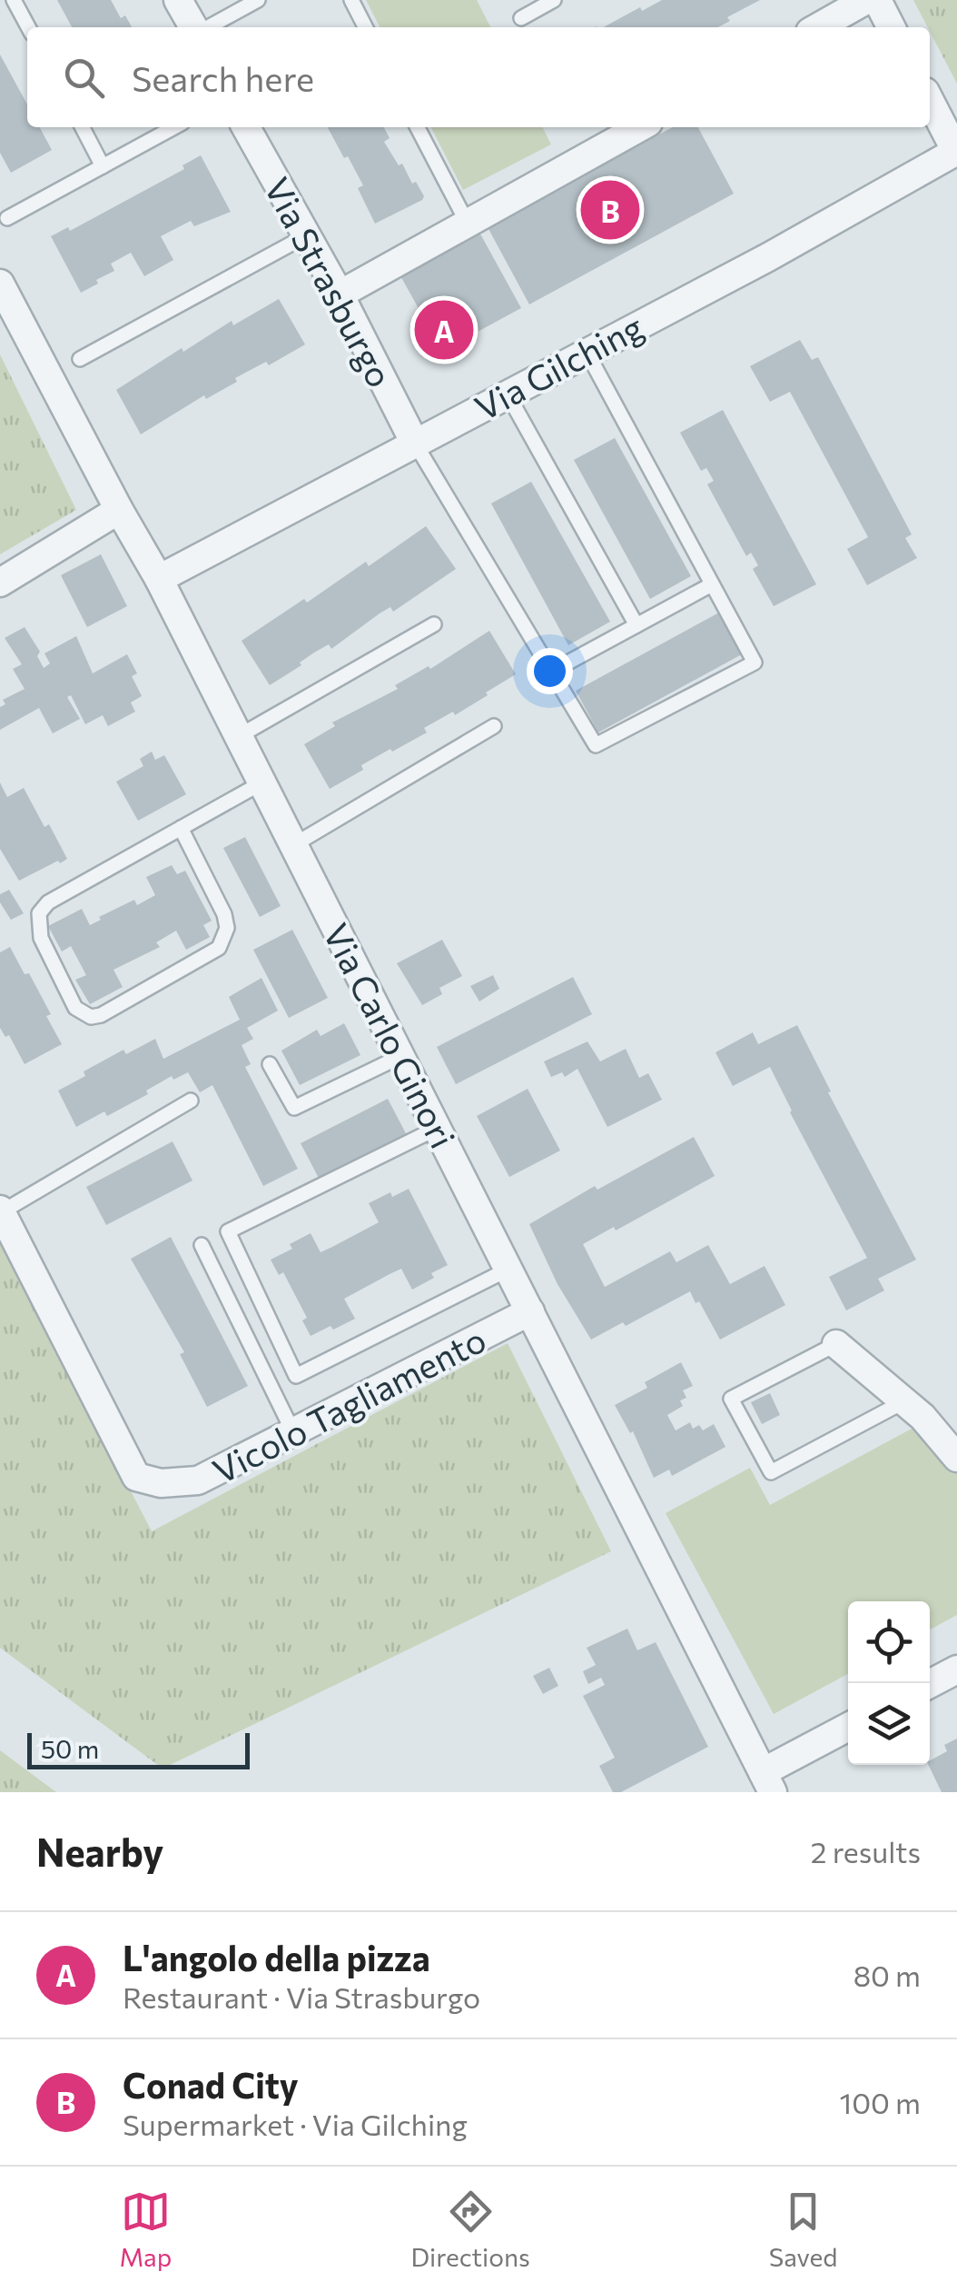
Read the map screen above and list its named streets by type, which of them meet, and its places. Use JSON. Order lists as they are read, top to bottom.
{
  "streets": {
    "street": [
      "Via Strasburgo",
      "Via Gilching",
      "Via Carlo Ginori",
      "Vicolo Tagliamento"
    ]
  },
  "crossings": [
    ["Via Strasburgo", "Via Gilching"],
    ["Via Gilching", "Via Carlo Ginori"],
    ["Via Carlo Ginori", "Vicolo Tagliamento"]
  ],
  "scale_bar": "50 m",
  "page": {
    "search": "Search here",
    "pins": ["B", "A"],
    "scale": "50 m",
    "heading": ["Nearby", "2 results"],
    "list": [
      {
        "mark": "A",
        "name": "L'angolo della pizza",
        "note": "Restaurant · Via Strasburgo",
        "value": "80 m"
      },
      {
        "mark": "B",
        "name": "Conad City",
        "note": "Supermarket · Via Gilching",
        "value": "100 m"
      }
    ],
    "nav": ["Map", "Directions", "Saved"]
  }
}
